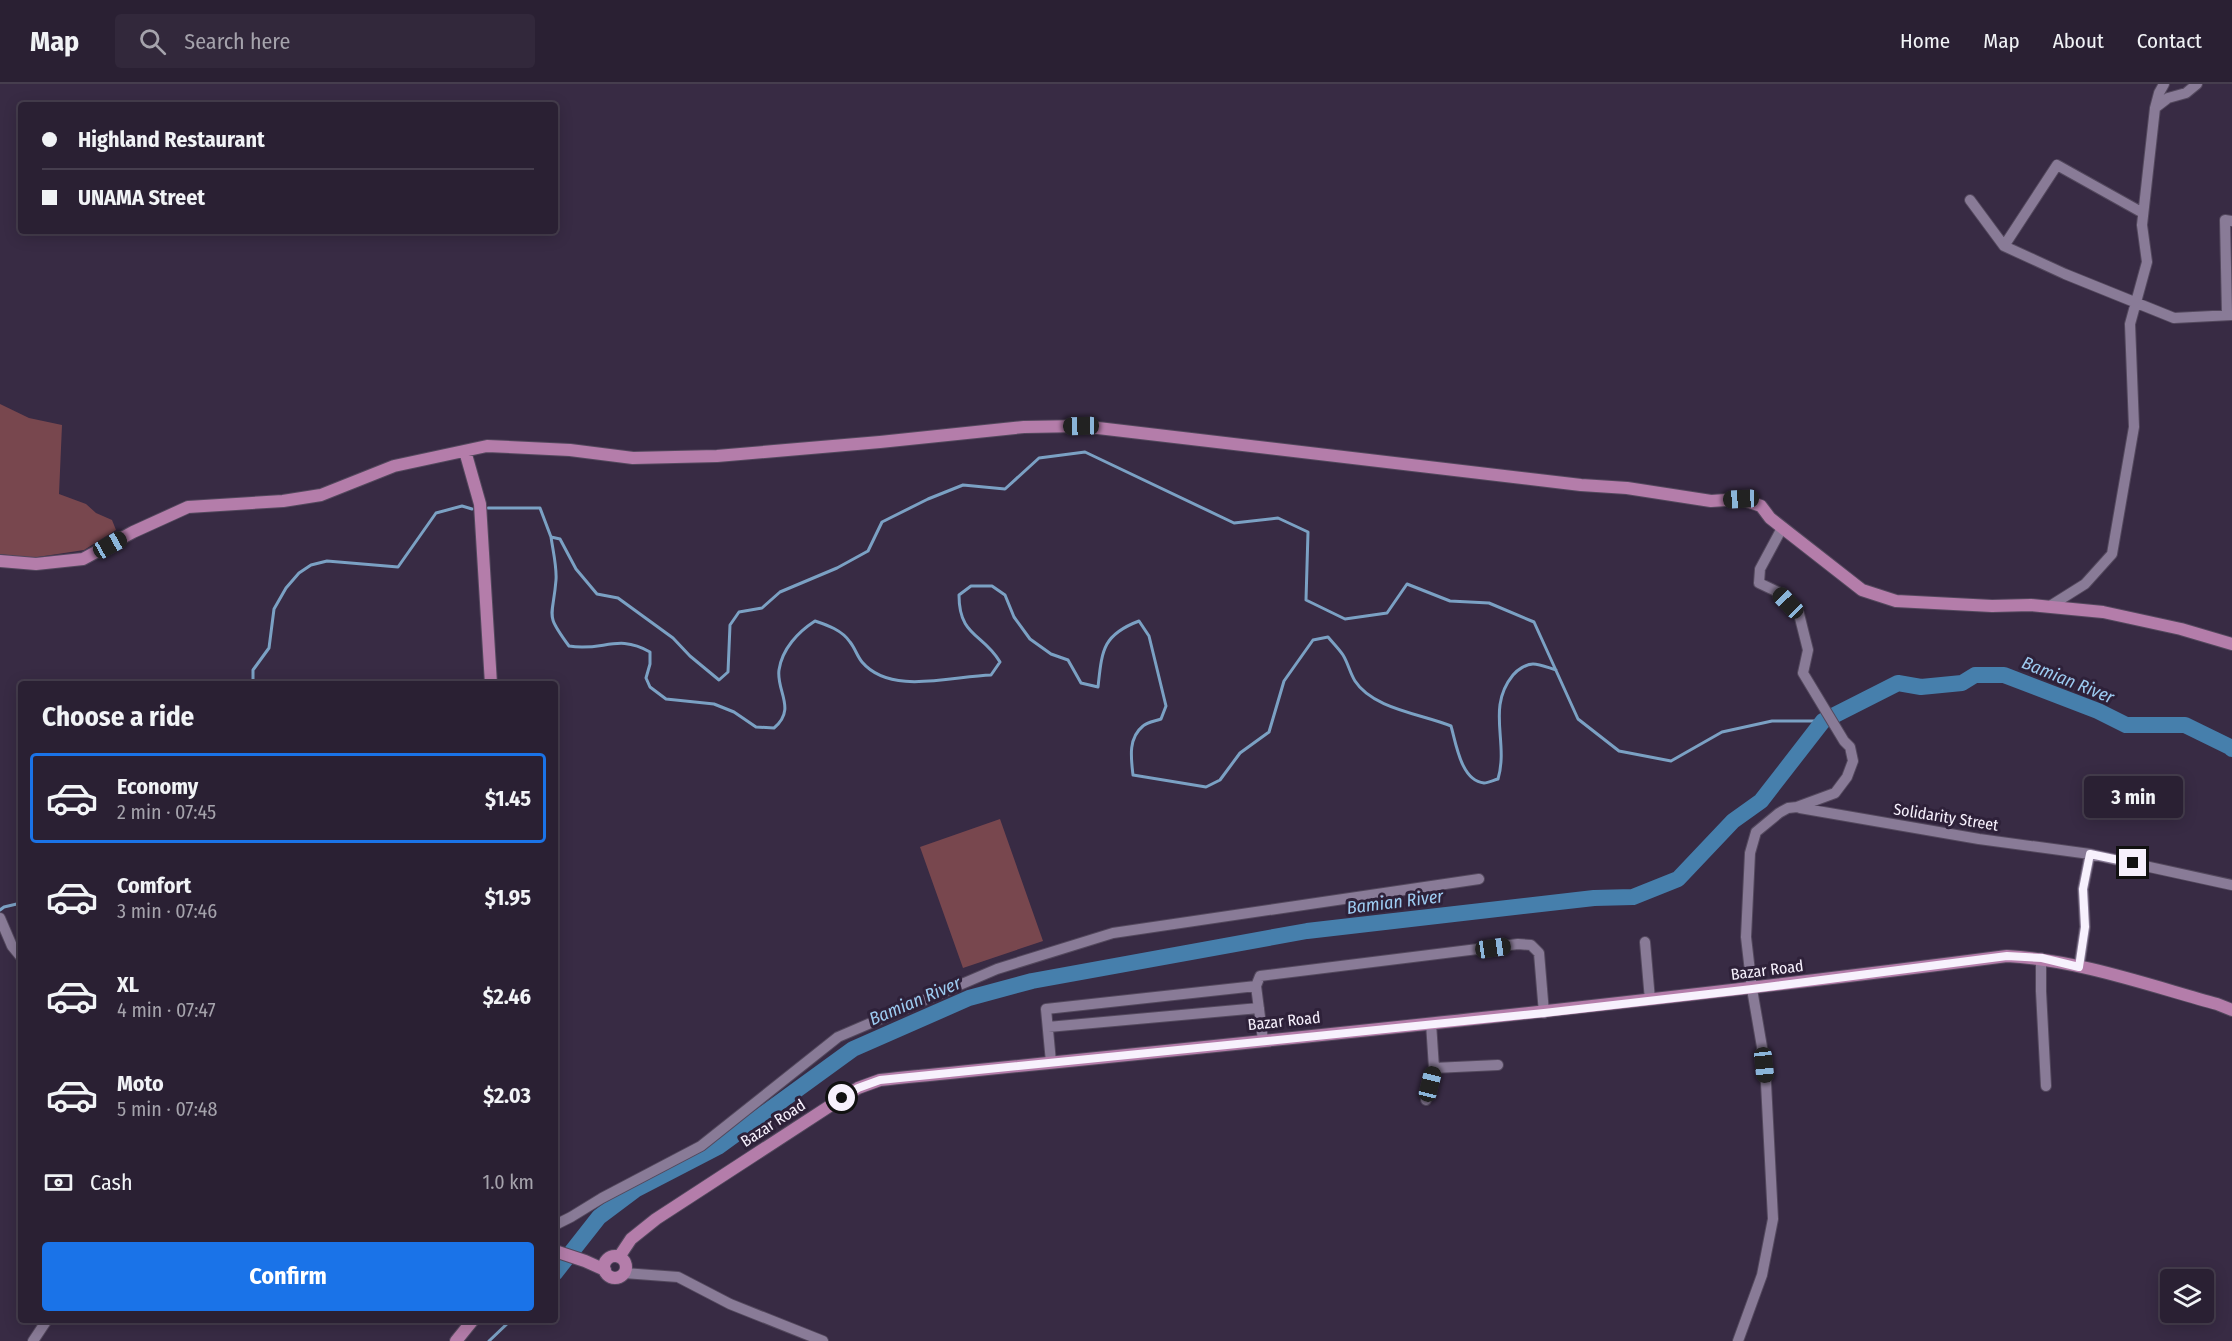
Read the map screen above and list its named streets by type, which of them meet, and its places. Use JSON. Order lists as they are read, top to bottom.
{
  "streets": {
    "main road": ["Bazar Road"],
    "street": ["Solidarity Street"]
  },
  "water": ["Bamian River"],
  "page": {
    "header": "Map",
    "search": "Search here",
    "nav": [
      "Home",
      "Map",
      "About",
      "Contact"
    ],
    "banner": ["Highland Restaurant", "UNAMA Street"],
    "heading": "Choose a ride",
    "list": [
      {
        "name": "Economy",
        "note": "2 min · 07:45",
        "value": "$1.45"
      },
      {
        "name": "Comfort",
        "note": "3 min · 07:46",
        "value": "$1.95"
      },
      {
        "name": "XL",
        "note": "4 min · 07:47",
        "value": "$2.46"
      },
      {
        "name": "Moto",
        "note": "5 min · 07:48",
        "value": "$2.03"
      }
    ],
    "bubble": "3 min",
    "pay": ["Cash", "1.0 km"],
    "buttons": "Confirm"
  }
}
